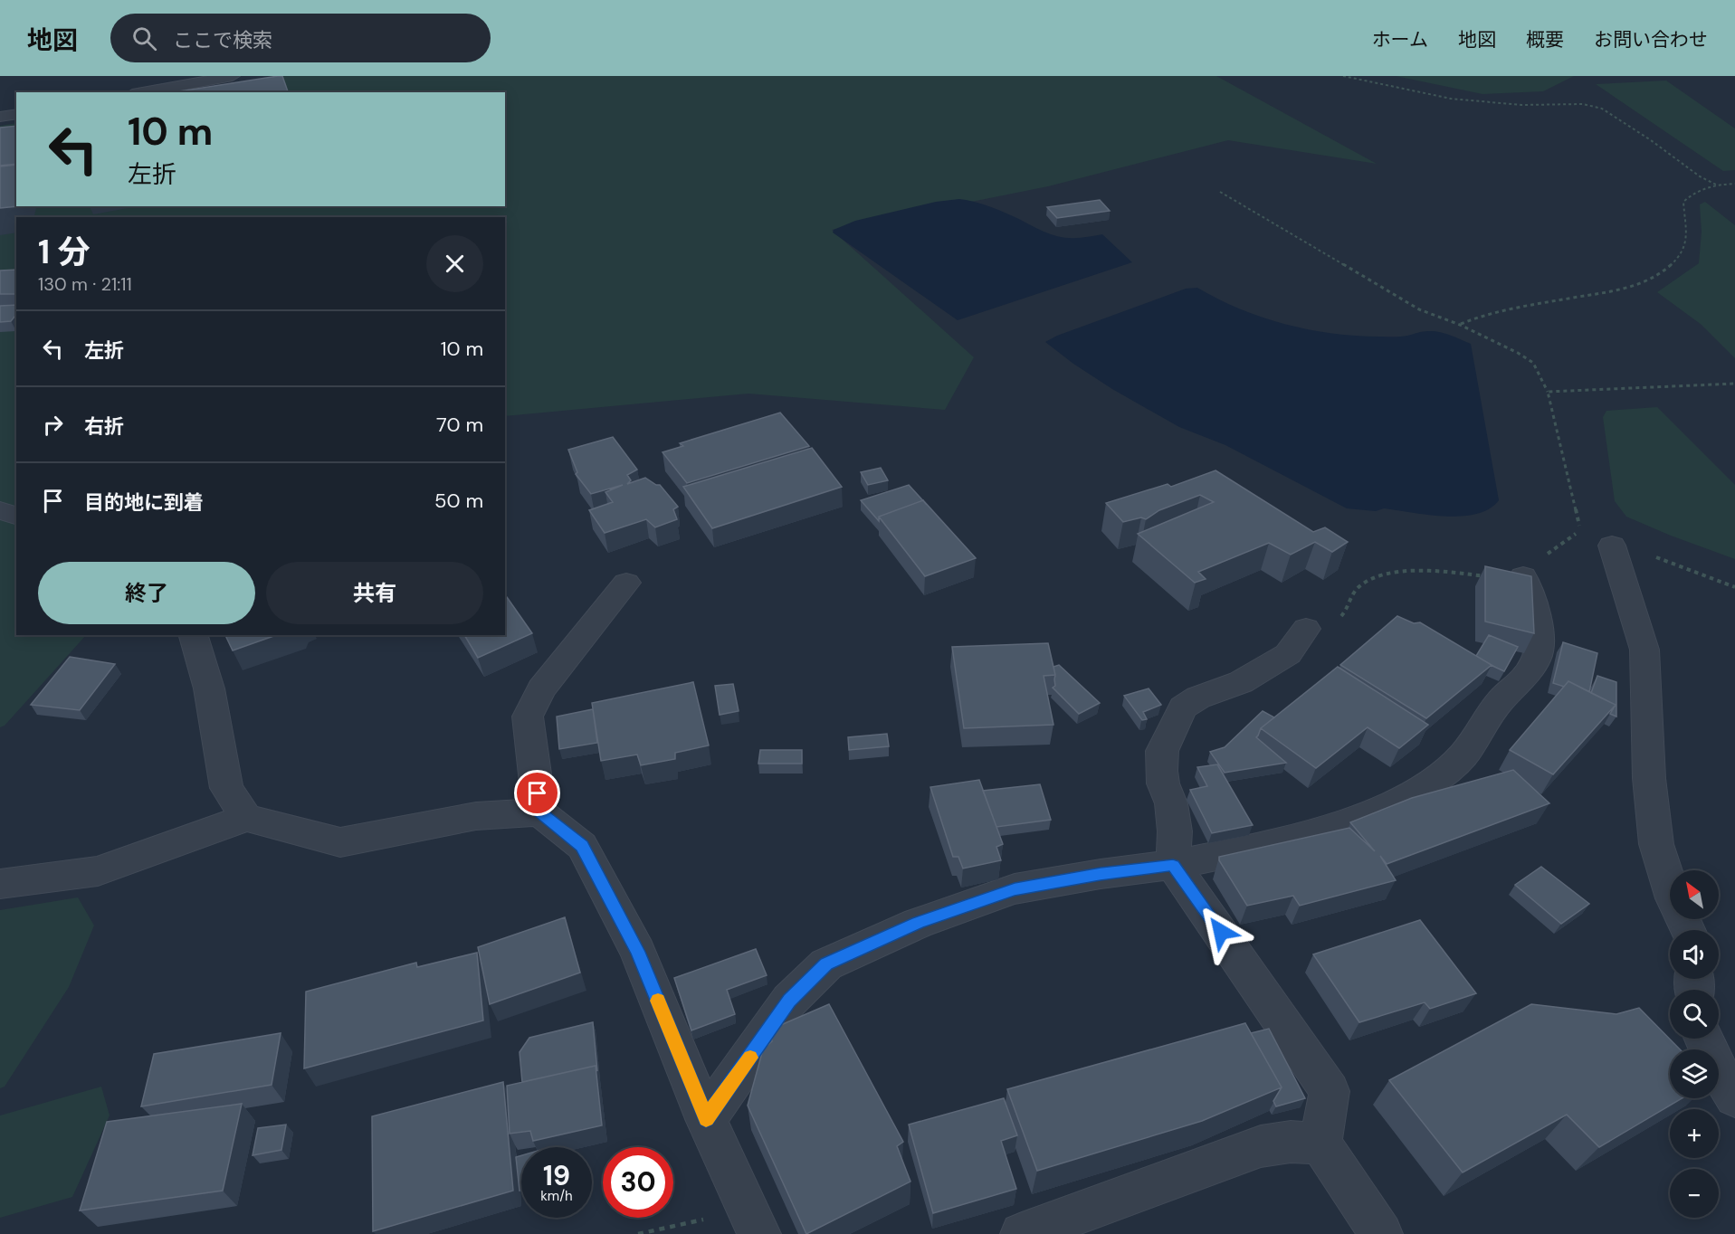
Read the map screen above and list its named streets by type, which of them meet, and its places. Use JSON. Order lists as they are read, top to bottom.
{
  "north": "top left",
  "page": {
    "header": "地図",
    "search": "ここで検索",
    "nav": [
      "ホーム",
      "地図",
      "概要",
      "お問い合わせ"
    ],
    "turn": ["10 m", "左折"],
    "heading": ["1 分", "130 m · 21:11"],
    "list": [
      {
        "name": "左折",
        "value": "10 m"
      },
      {
        "name": "右折",
        "value": "70 m"
      },
      {
        "name": "目的地に到着",
        "value": "50 m"
      }
    ],
    "buttons": ["終了", "共有"],
    "map_buttons": ["+", "−"],
    "speed": "19 km/h",
    "limit": "30"
  }
}
